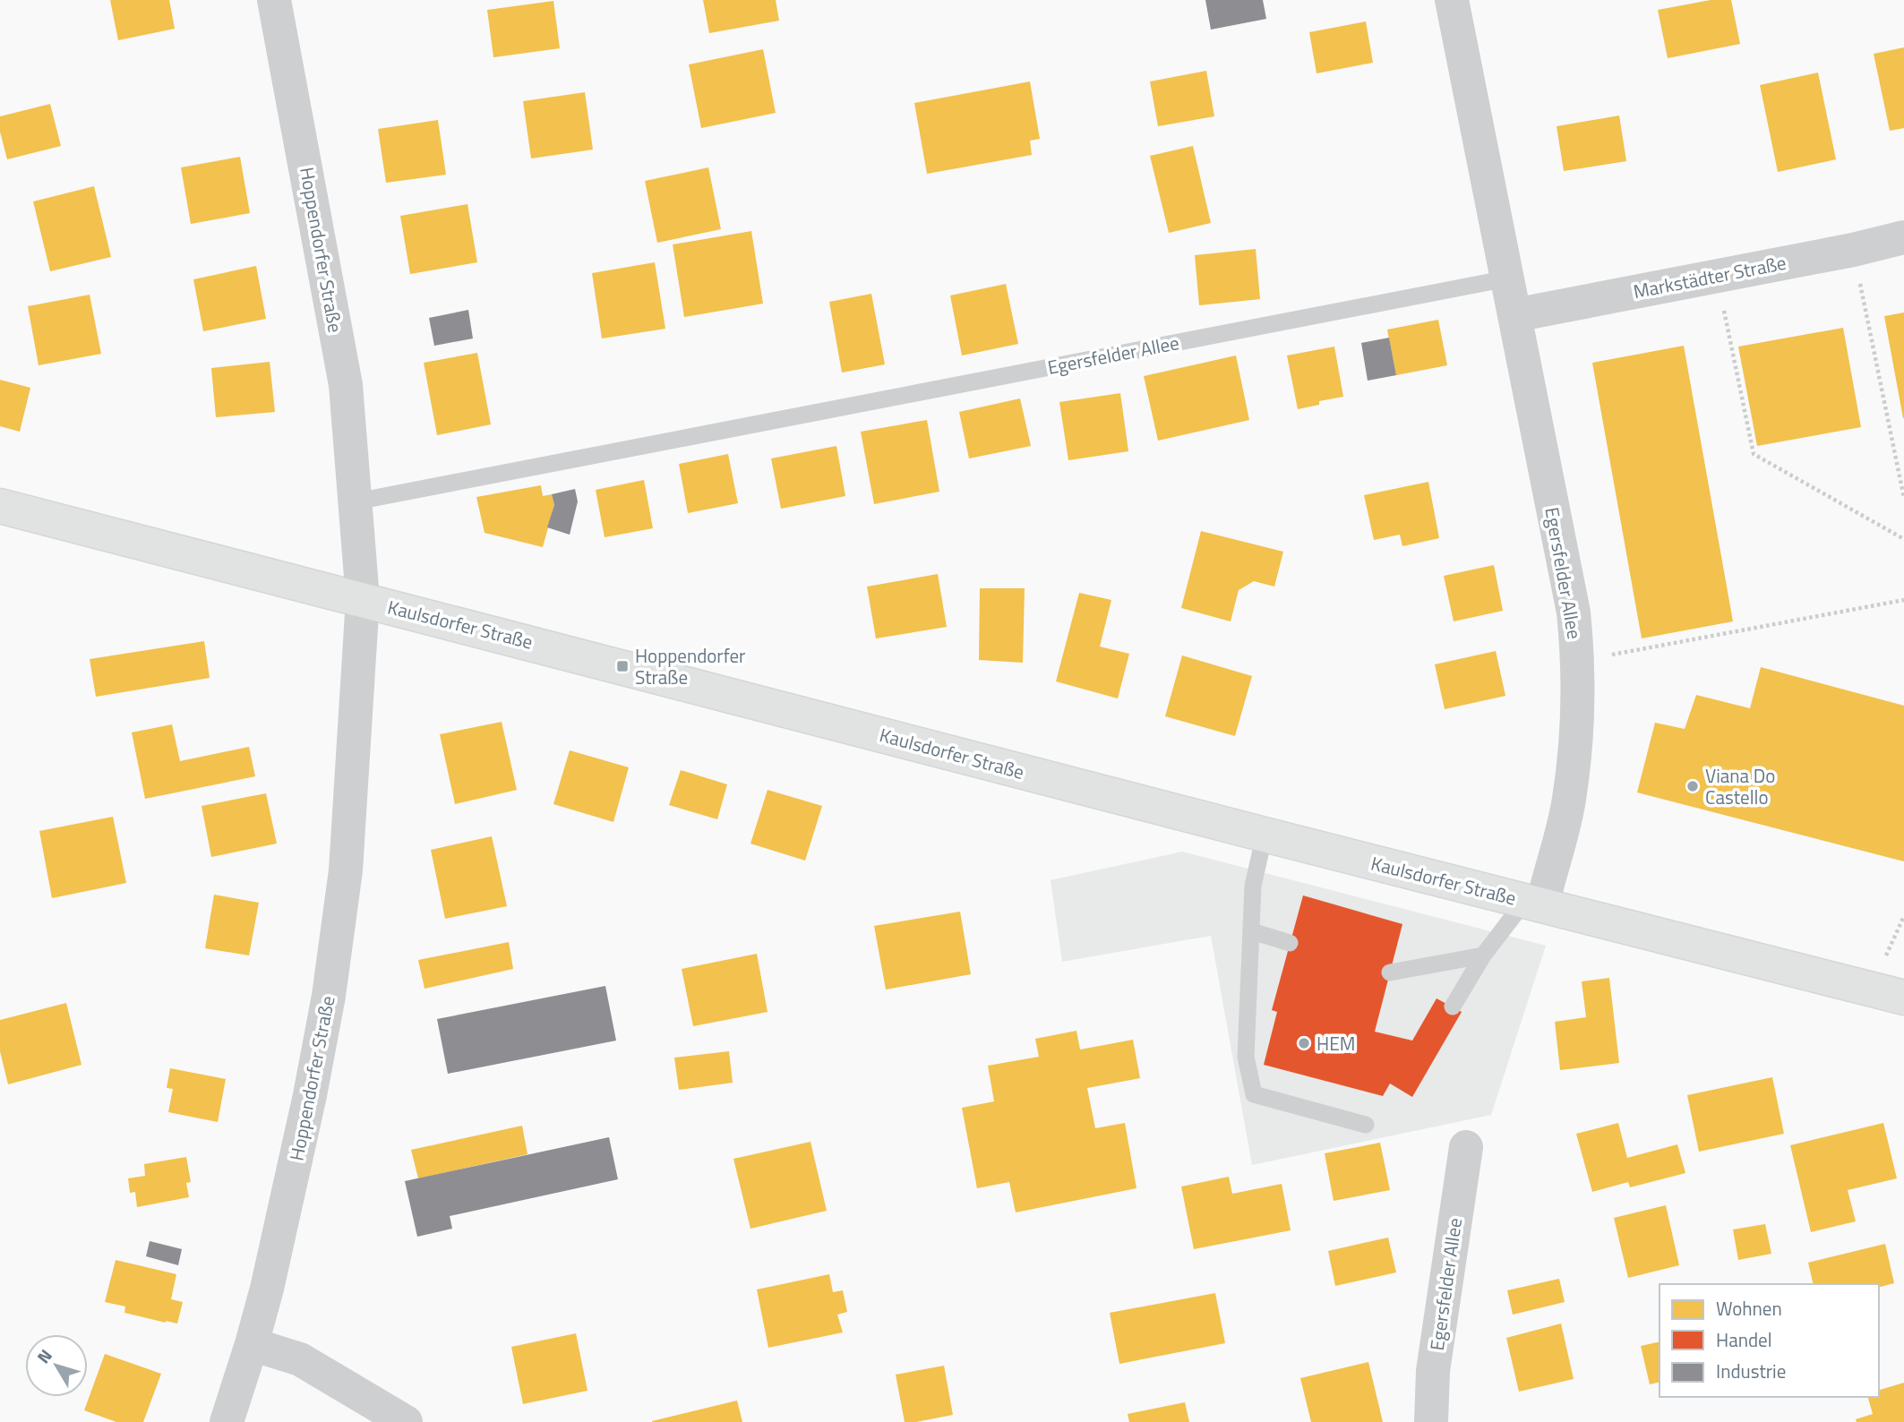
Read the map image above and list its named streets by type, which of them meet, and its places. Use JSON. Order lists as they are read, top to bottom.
{
  "streets": {
    "main road": ["Kaulsdorfer Straße"],
    "street": ["Hoppendorfer Straße", "Markstädter Straße", "Egersfelder Allee"]
  },
  "crossings": [
    ["Hoppendorfer Straße", "Egersfelder Allee"],
    ["Hoppendorfer Straße", "Kaulsdorfer Straße"],
    ["Markstädter Straße", "Egersfelder Allee"],
    ["Egersfelder Allee", "Kaulsdorfer Straße"]
  ],
  "places": {
    "transit": ["Hoppendorfer Straße"],
    "other": ["Viana Do Castello", "HEM"]
  },
  "legend": ["Wohnen", "Handel", "Industrie"],
  "north": "top left"
}
